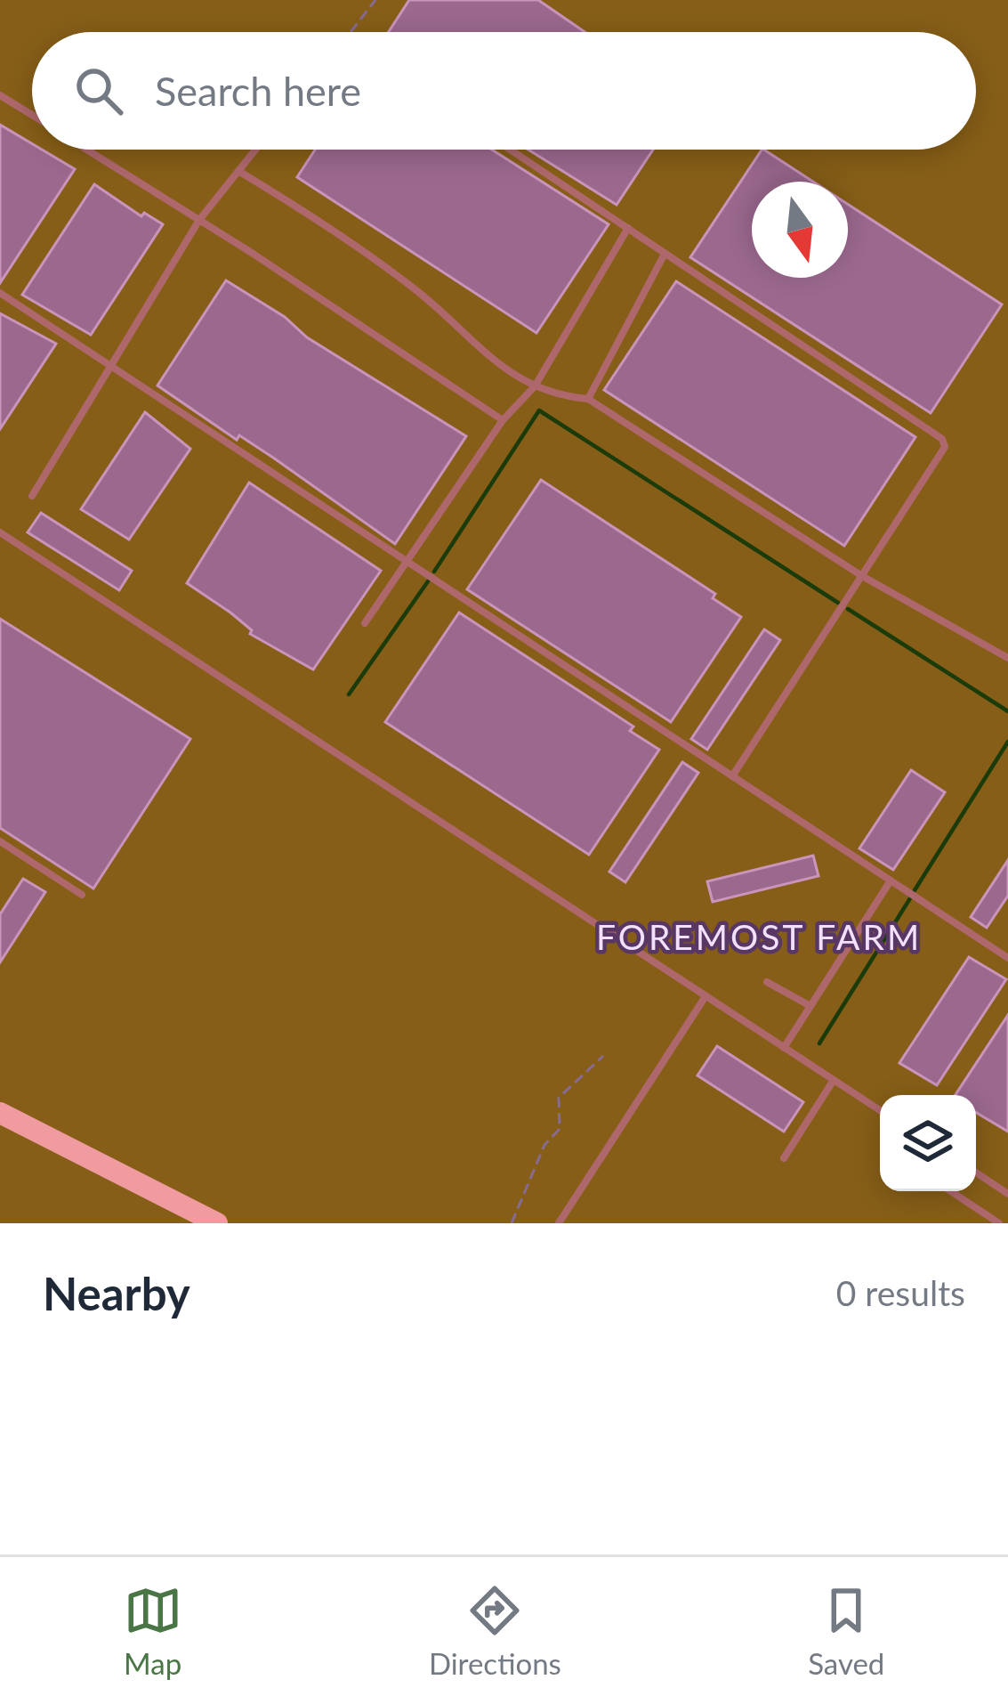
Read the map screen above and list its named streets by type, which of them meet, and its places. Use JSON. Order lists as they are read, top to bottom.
{
  "districts": ["FOREMOST FARM"],
  "north": "bottom",
  "page": {
    "search": "Search here",
    "heading": ["Nearby", "0 results"],
    "nav": ["Map", "Directions", "Saved"]
  }
}
